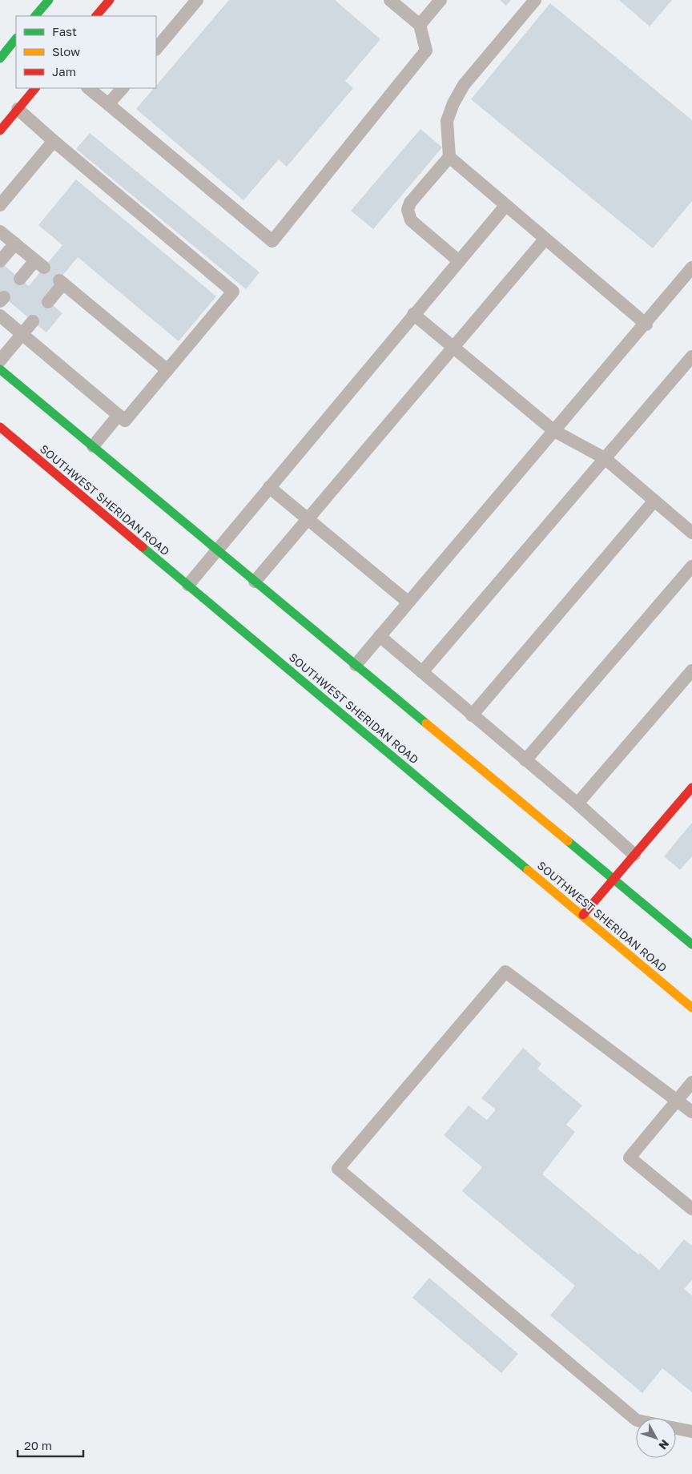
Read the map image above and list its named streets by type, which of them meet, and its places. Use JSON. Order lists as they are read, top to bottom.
{
  "streets": {
    "main road": ["SOUTHWEST SHERIDAN ROAD"]
  },
  "legend": ["Fast", "Slow", "Jam"],
  "scale_bar": "20 m",
  "north": "bottom right"
}
